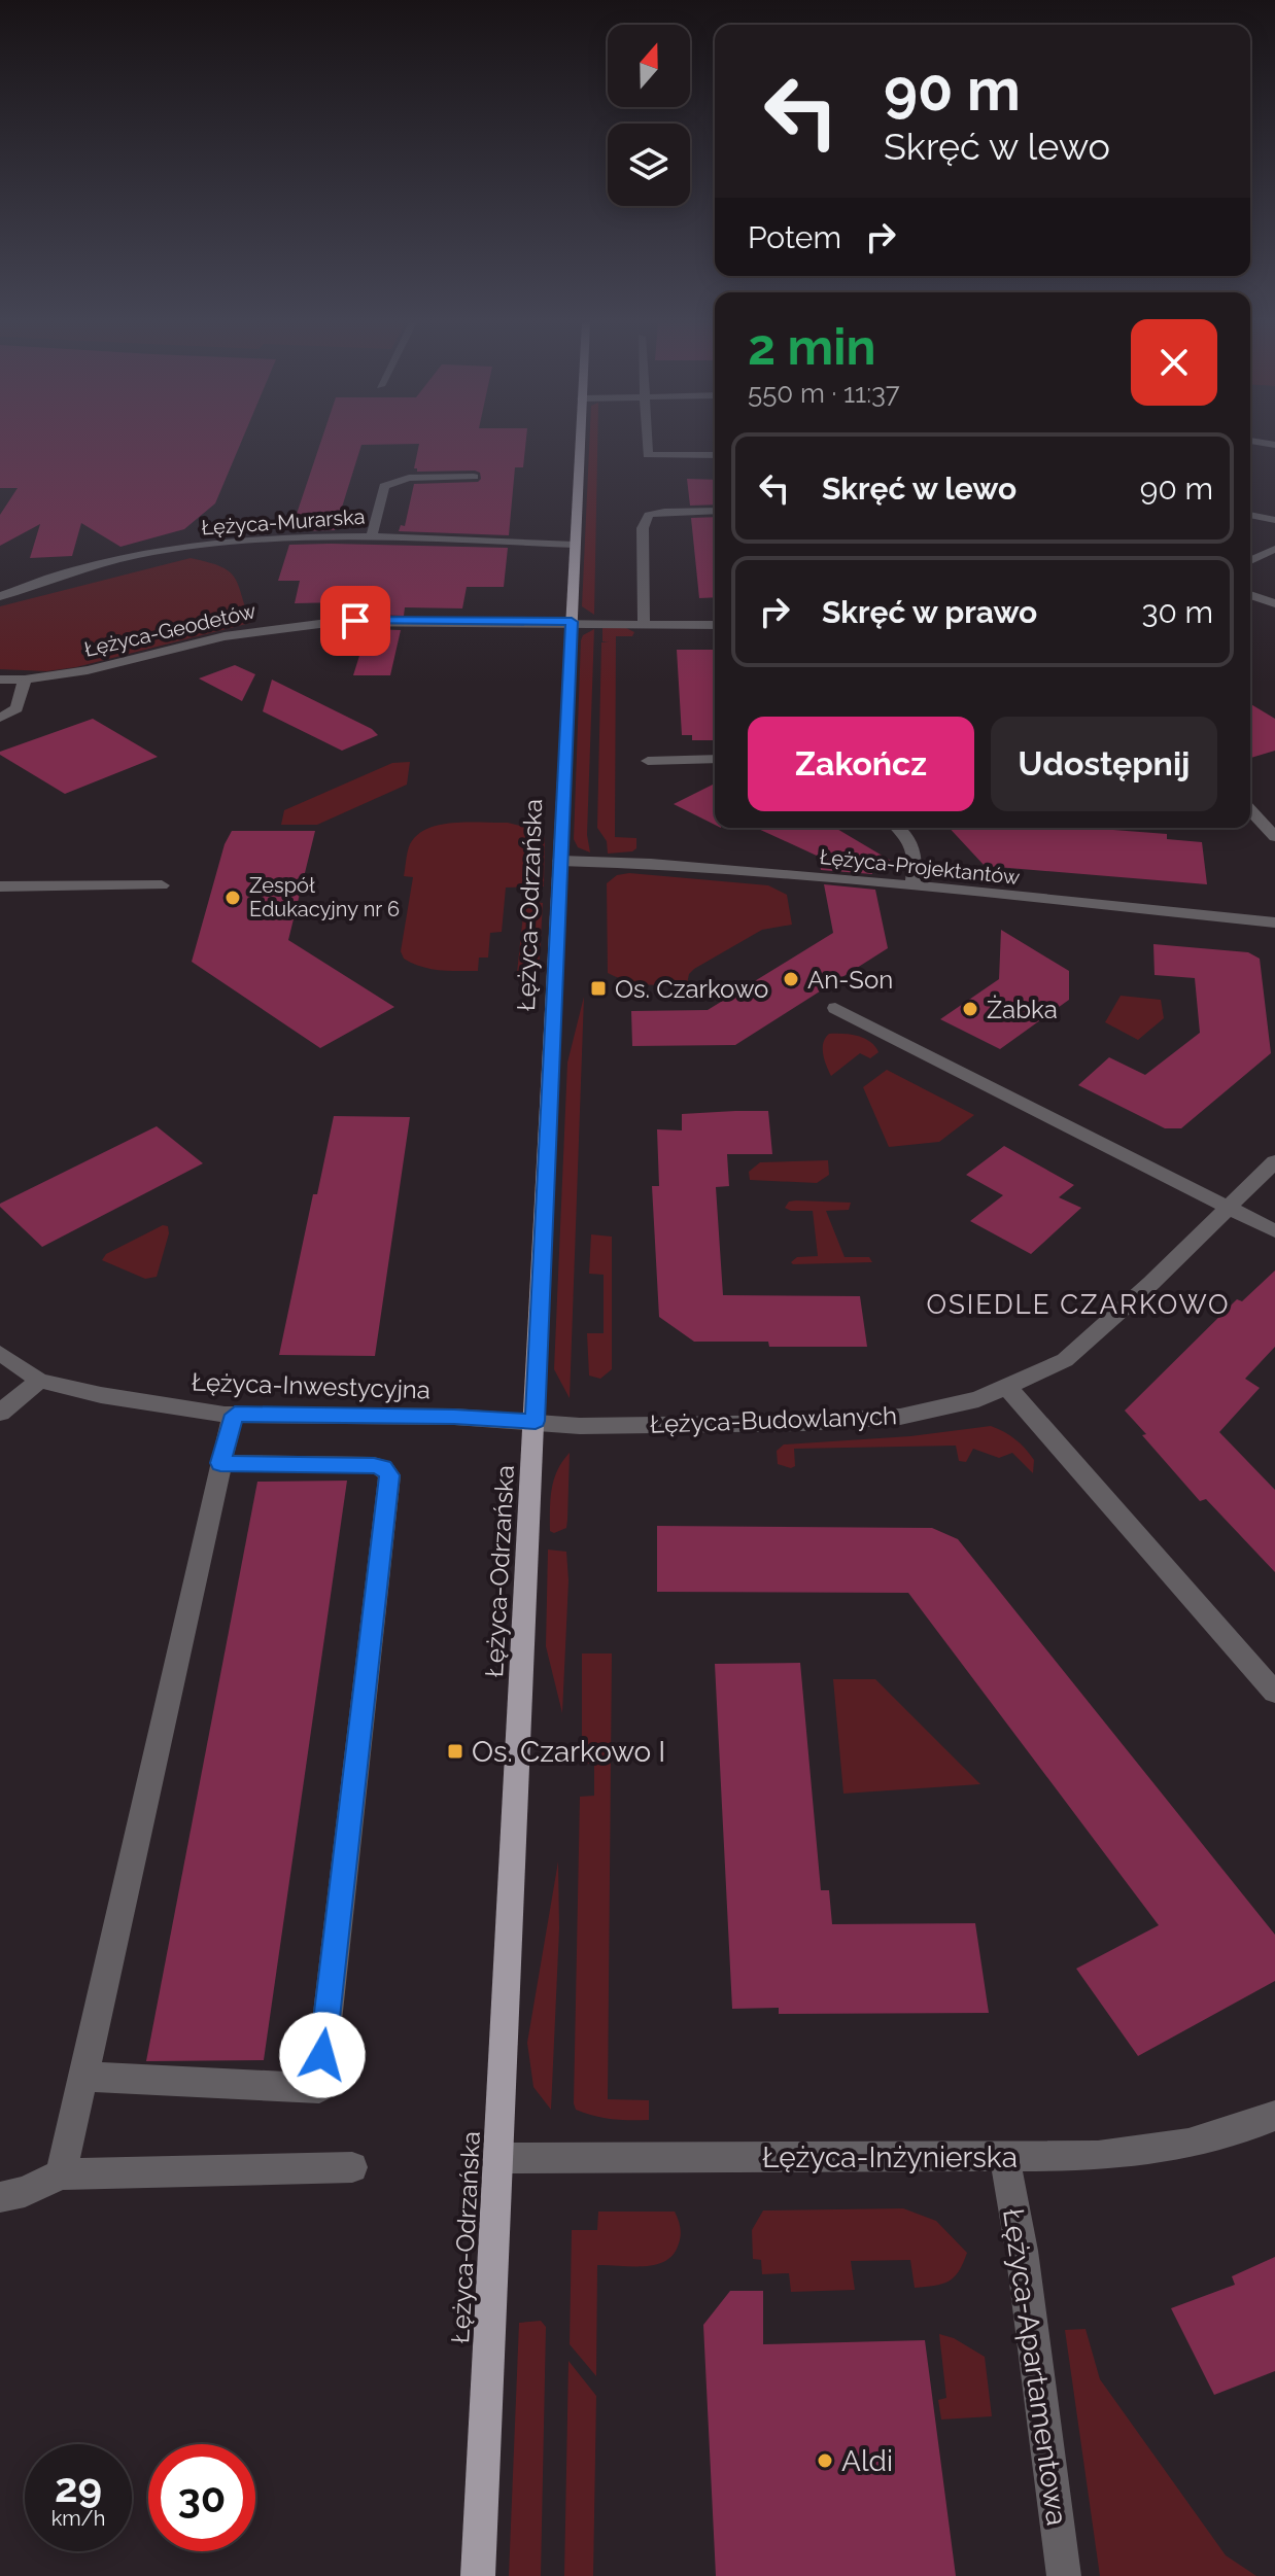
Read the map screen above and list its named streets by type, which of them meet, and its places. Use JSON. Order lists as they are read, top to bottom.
{
  "streets": {
    "main road": ["Łężyca-Odrzańska"],
    "street": [
      "Łężyca-Murarska",
      "Łężyca-Geodetów",
      "Łężyca-Projektantów",
      "Łężyca-Inwestycyjna",
      "Łężyca-Budowlanych",
      "Łężyca-Inżynierska",
      "Łężyca-Apartamentowa"
    ]
  },
  "crossings": [
    ["Łężyca-Murarska", "Łężyca-Odrzańska"],
    ["Łężyca-Geodetów", "Łężyca-Odrzańska"],
    ["Łężyca-Projektantów", "Łężyca-Odrzańska"],
    ["Łężyca-Odrzańska", "Łężyca-Inwestycyjna"],
    ["Łężyca-Odrzańska", "Łężyca-Budowlanych"],
    ["Łężyca-Odrzańska", "Łężyca-Inżynierska"],
    ["Łężyca-Inwestycyjna", "Łężyca-Budowlanych"],
    ["Łężyca-Inżynierska", "Łężyca-Apartamentowa"]
  ],
  "districts": ["OSIEDLE CZARKOWO"],
  "places": {
    "other": [
      "Zespół Edukacyjny nr 6",
      "An-Son",
      "Żabka",
      "Aldi"
    ],
    "transit": ["Os. Czarkowo", "Os. Czarkowo I"]
  },
  "north": "top",
  "page": {
    "turn": ["90 m", "Skręć w lewo"],
    "then": "Potem",
    "heading": ["2 min", "550 m · 11:37"],
    "list": [
      {
        "name": "Skręć w lewo",
        "value": "90 m"
      },
      {
        "name": "Skręć w prawo",
        "value": "30 m"
      }
    ],
    "buttons": ["Zakończ", "Udostępnij"],
    "speed": "29 km/h",
    "limit": "30"
  }
}
